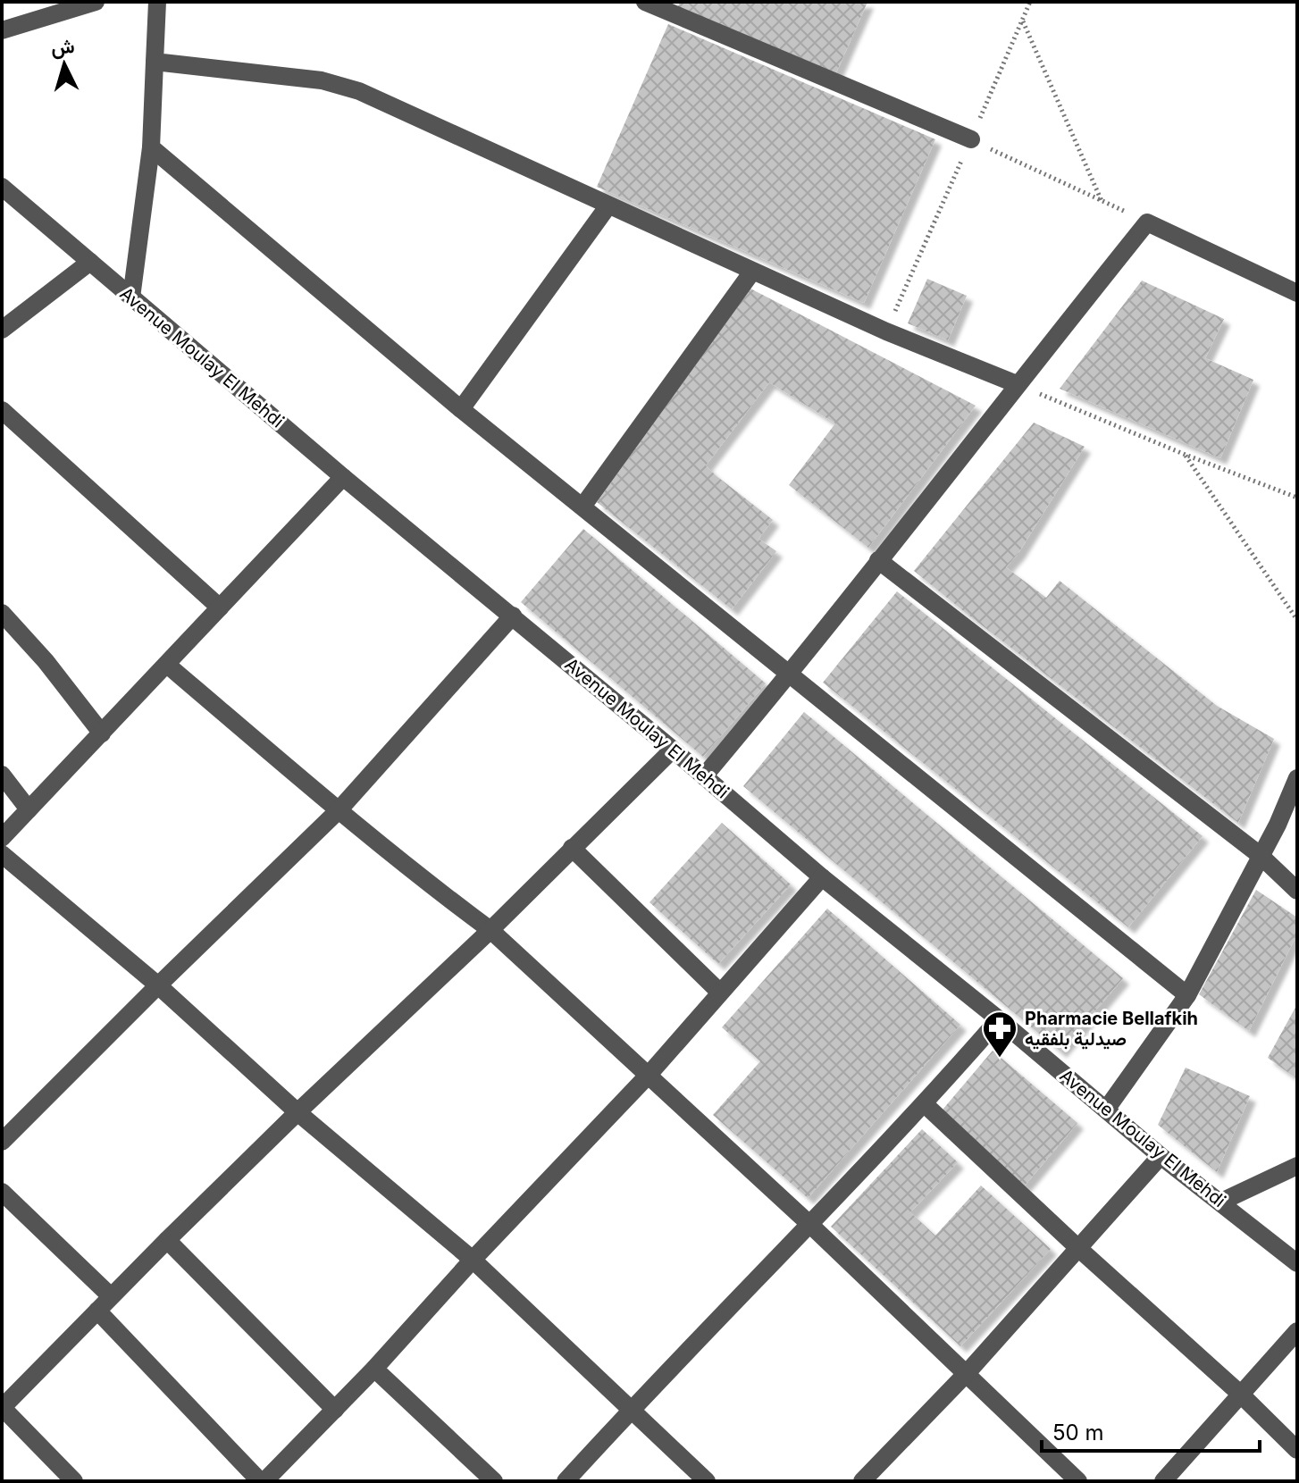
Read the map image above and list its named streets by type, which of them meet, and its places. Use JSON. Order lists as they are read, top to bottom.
{
  "streets": {
    "street": ["Avenue Moulay El Mehdi"]
  },
  "places": {
    "pharmacy": ["Pharmacie Bellafkih صيدلية بلفقيه"]
  },
  "scale_bar": "50 m",
  "north": "top"
}
